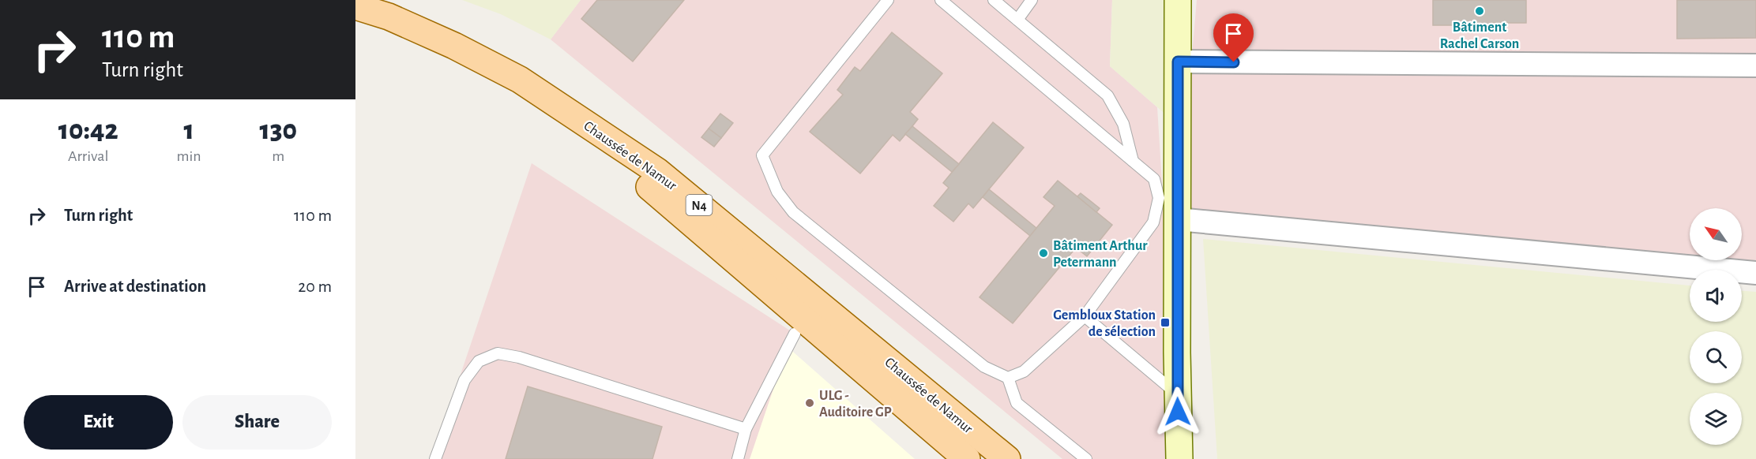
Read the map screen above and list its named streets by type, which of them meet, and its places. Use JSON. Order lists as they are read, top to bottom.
{
  "streets": {
    "main road": ["Chaussée de Namur", "N4"]
  },
  "places": {
    "other": ["Bâtiment Rachel Carson", "Bâtiment Arthur Petermann", "ULG - Auditoire GP"],
    "transit": ["Gembloux Station de sélection"]
  },
  "north": "top left",
  "page": {
    "turn": ["110 m", "Turn right"],
    "eta": [
      "10:42",
      "Arrival",
      "1",
      "min",
      "130",
      "m"
    ],
    "list": [
      {
        "name": "Turn right",
        "value": "110 m"
      },
      {
        "name": "Arrive at destination",
        "value": "20 m"
      }
    ],
    "buttons": ["Exit", "Share"]
  }
}
